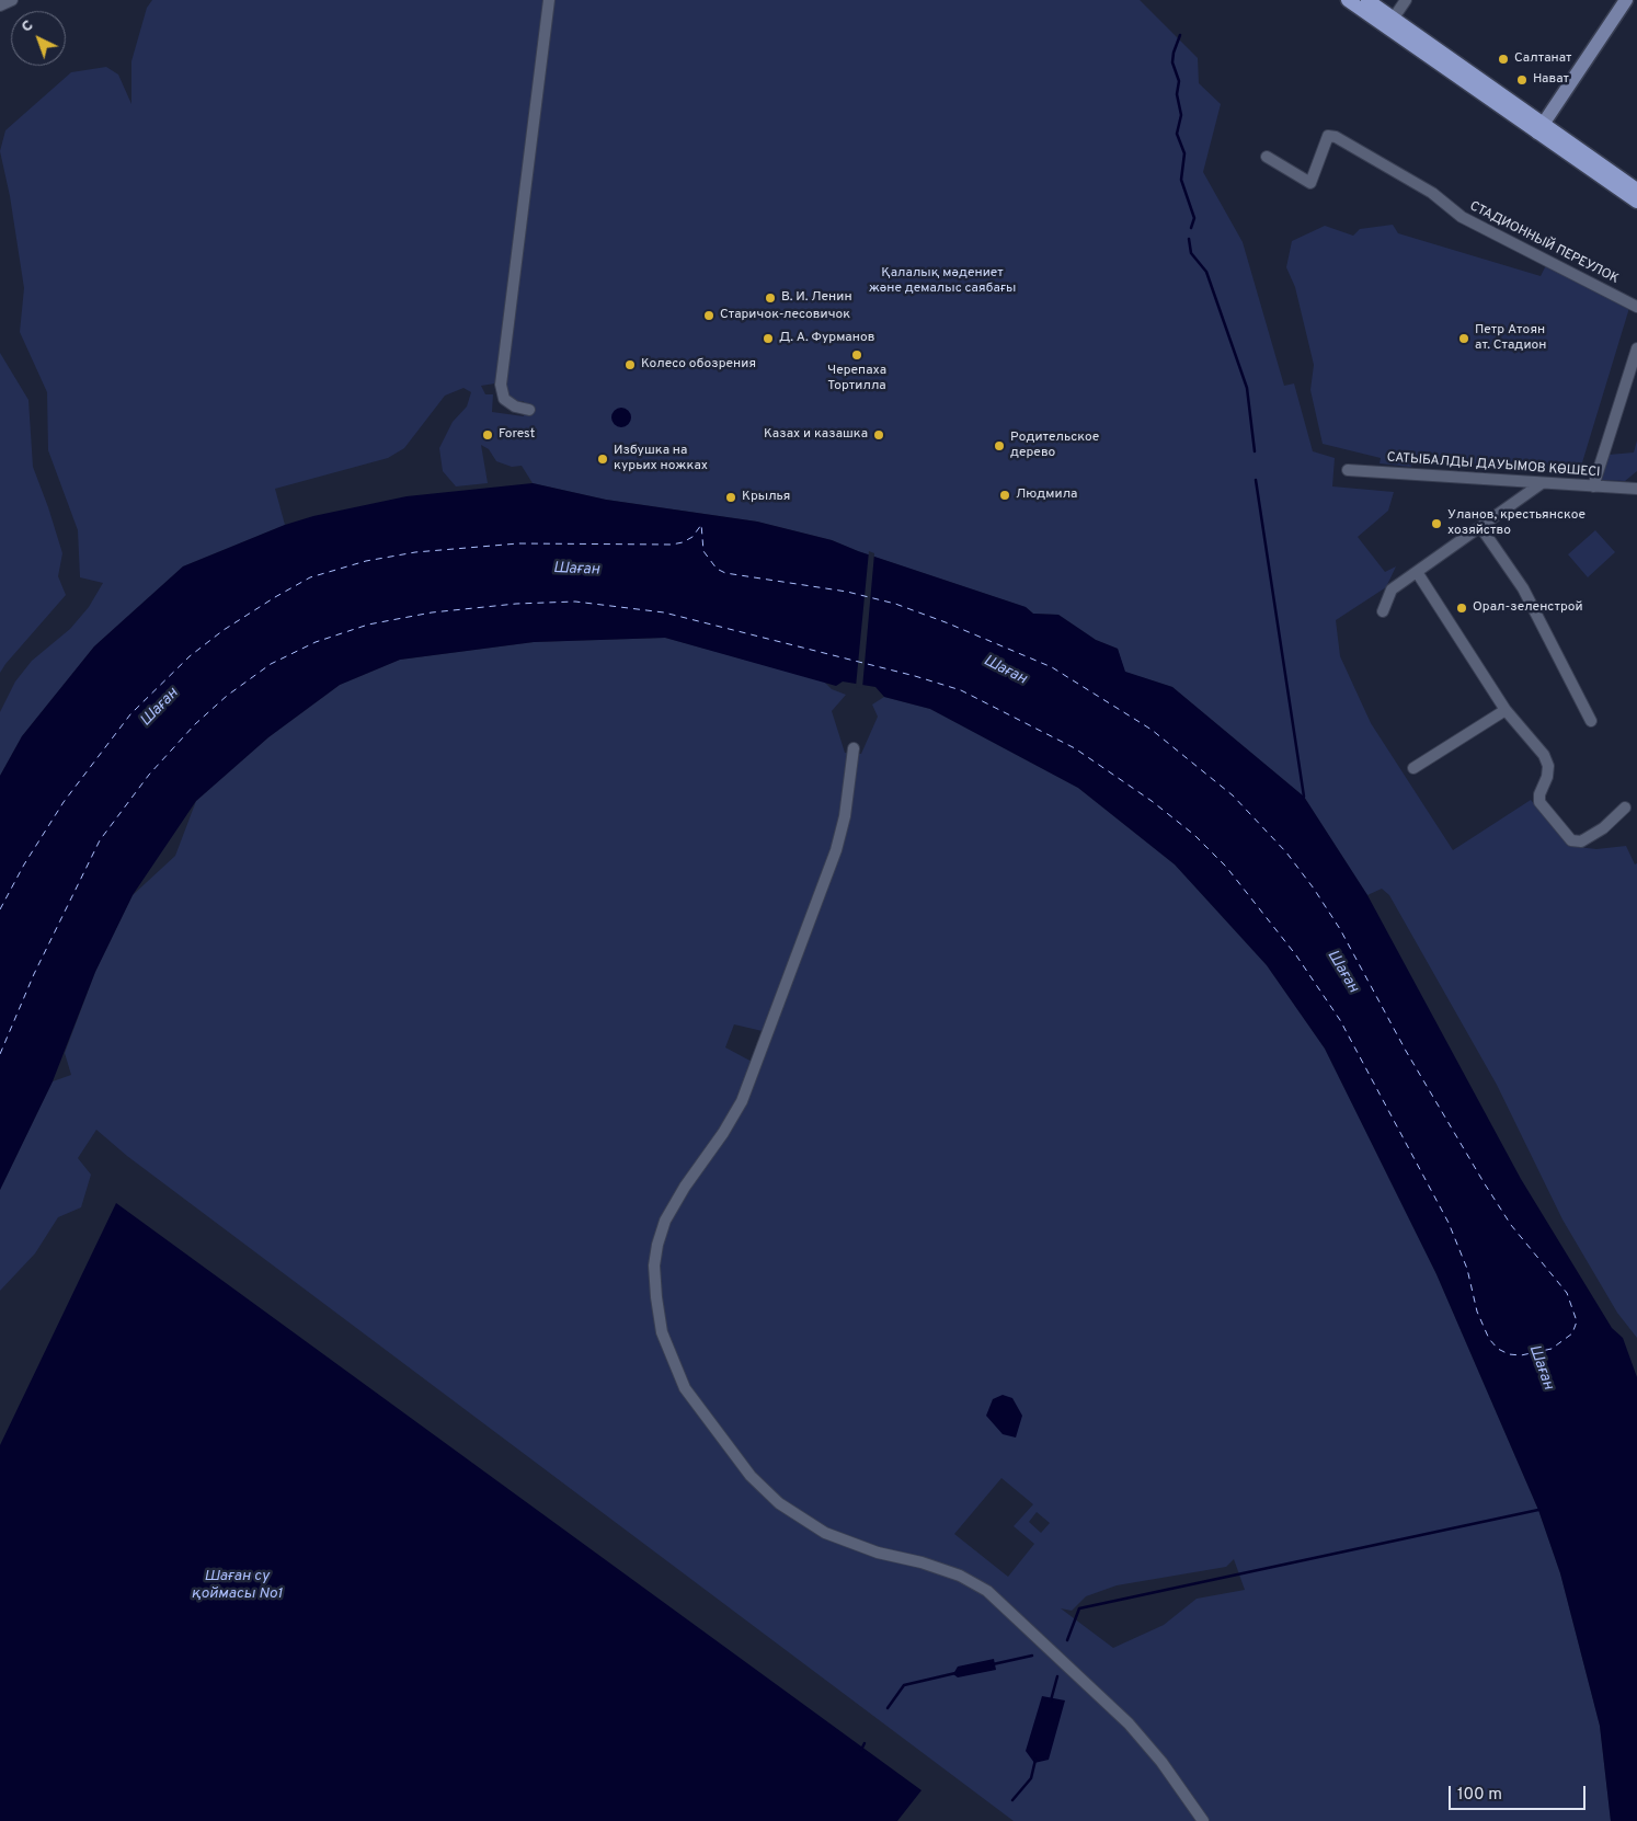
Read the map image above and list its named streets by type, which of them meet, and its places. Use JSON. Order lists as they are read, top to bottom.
{
  "streets": {
    "street": ["СТАДИОННЫЙ ПЕРЕУЛОК", "САТЫБАЛДЫ ДАУЫМОВ КӨШЕСІ"]
  },
  "water": ["Шаған", "Шаған су қоймасы No1"],
  "parks": ["Қалалық мәдениет және демалыс саябағы"],
  "places": [
    "Салтанат",
    "Нават",
    "В. И. Ленин",
    "Старичок-лесовичок",
    "Д. А. Фурманов",
    "Петр Атоян ат. Стадион",
    "Черепаха Тортилла",
    "Колесо обозрения",
    "Forest",
    "Казах и казашка",
    "Родительское дерево",
    "Избушка на курьих ножках",
    "Людмила",
    "Крылья",
    "Уланов, крестьянское хозяйство",
    "Орал-зеленстрой"
  ],
  "scale_bar": "100 m",
  "north": "top left"
}
